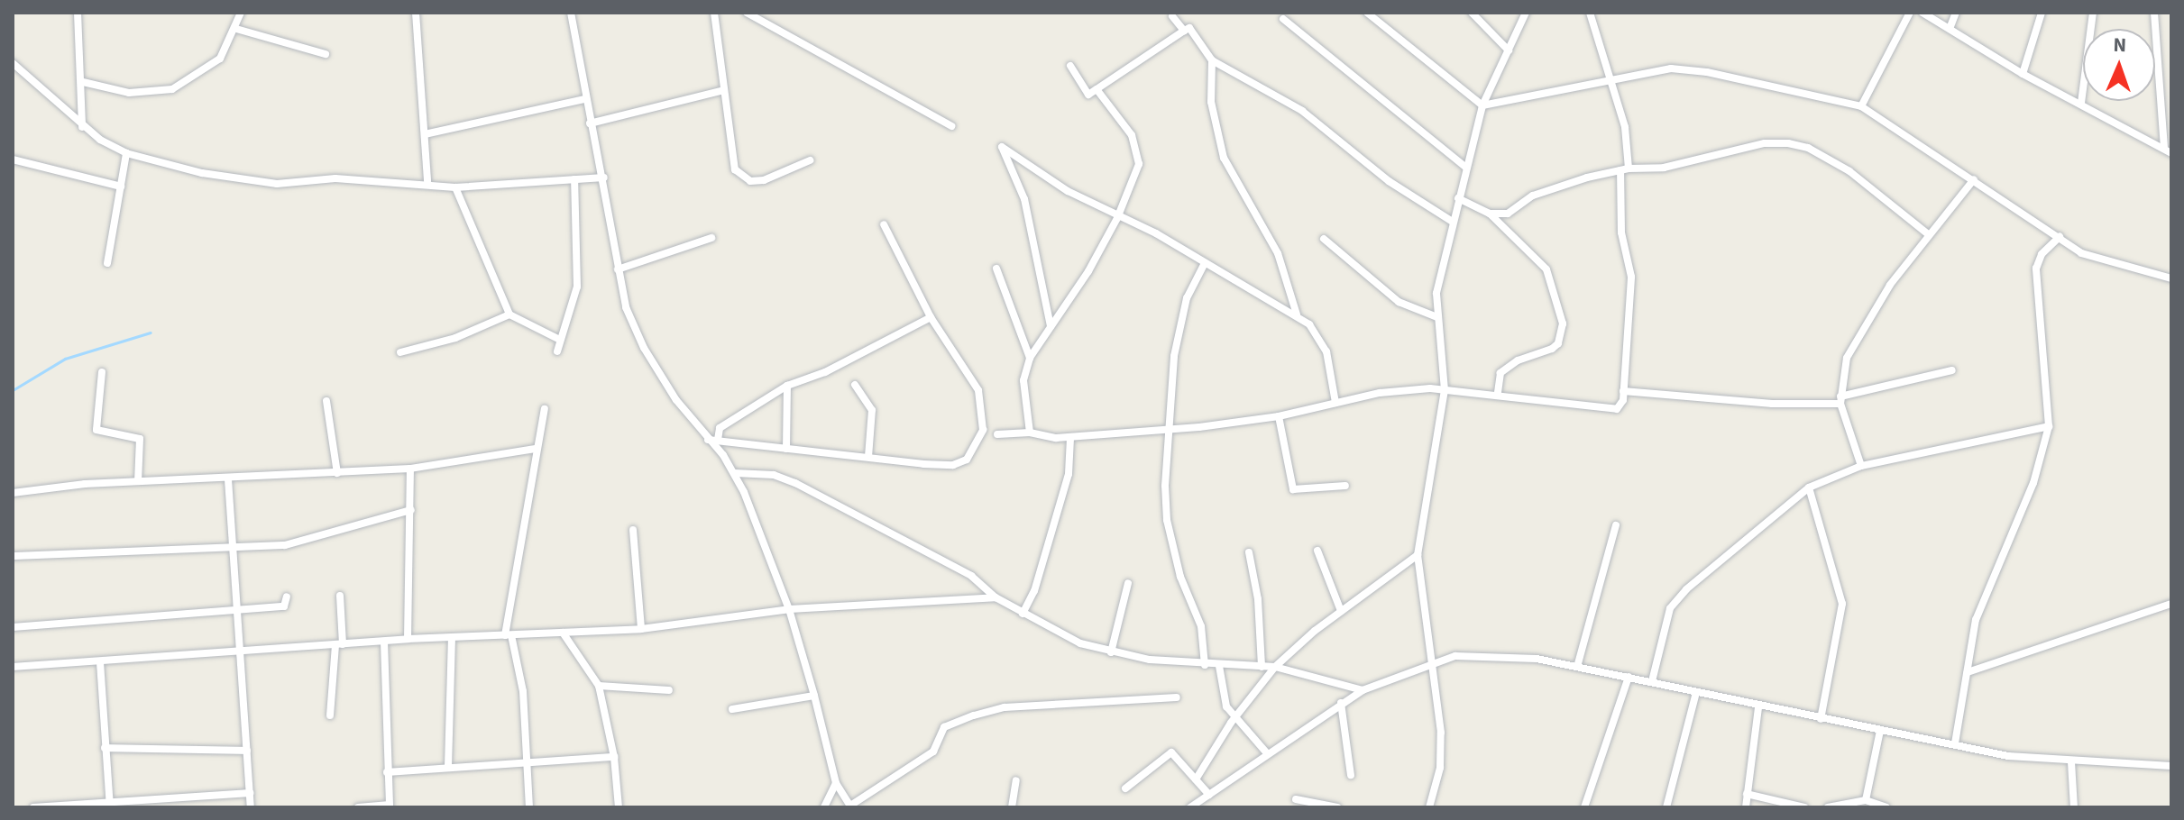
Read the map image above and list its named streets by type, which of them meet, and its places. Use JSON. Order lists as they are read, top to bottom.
{
  "north": "top"
}
